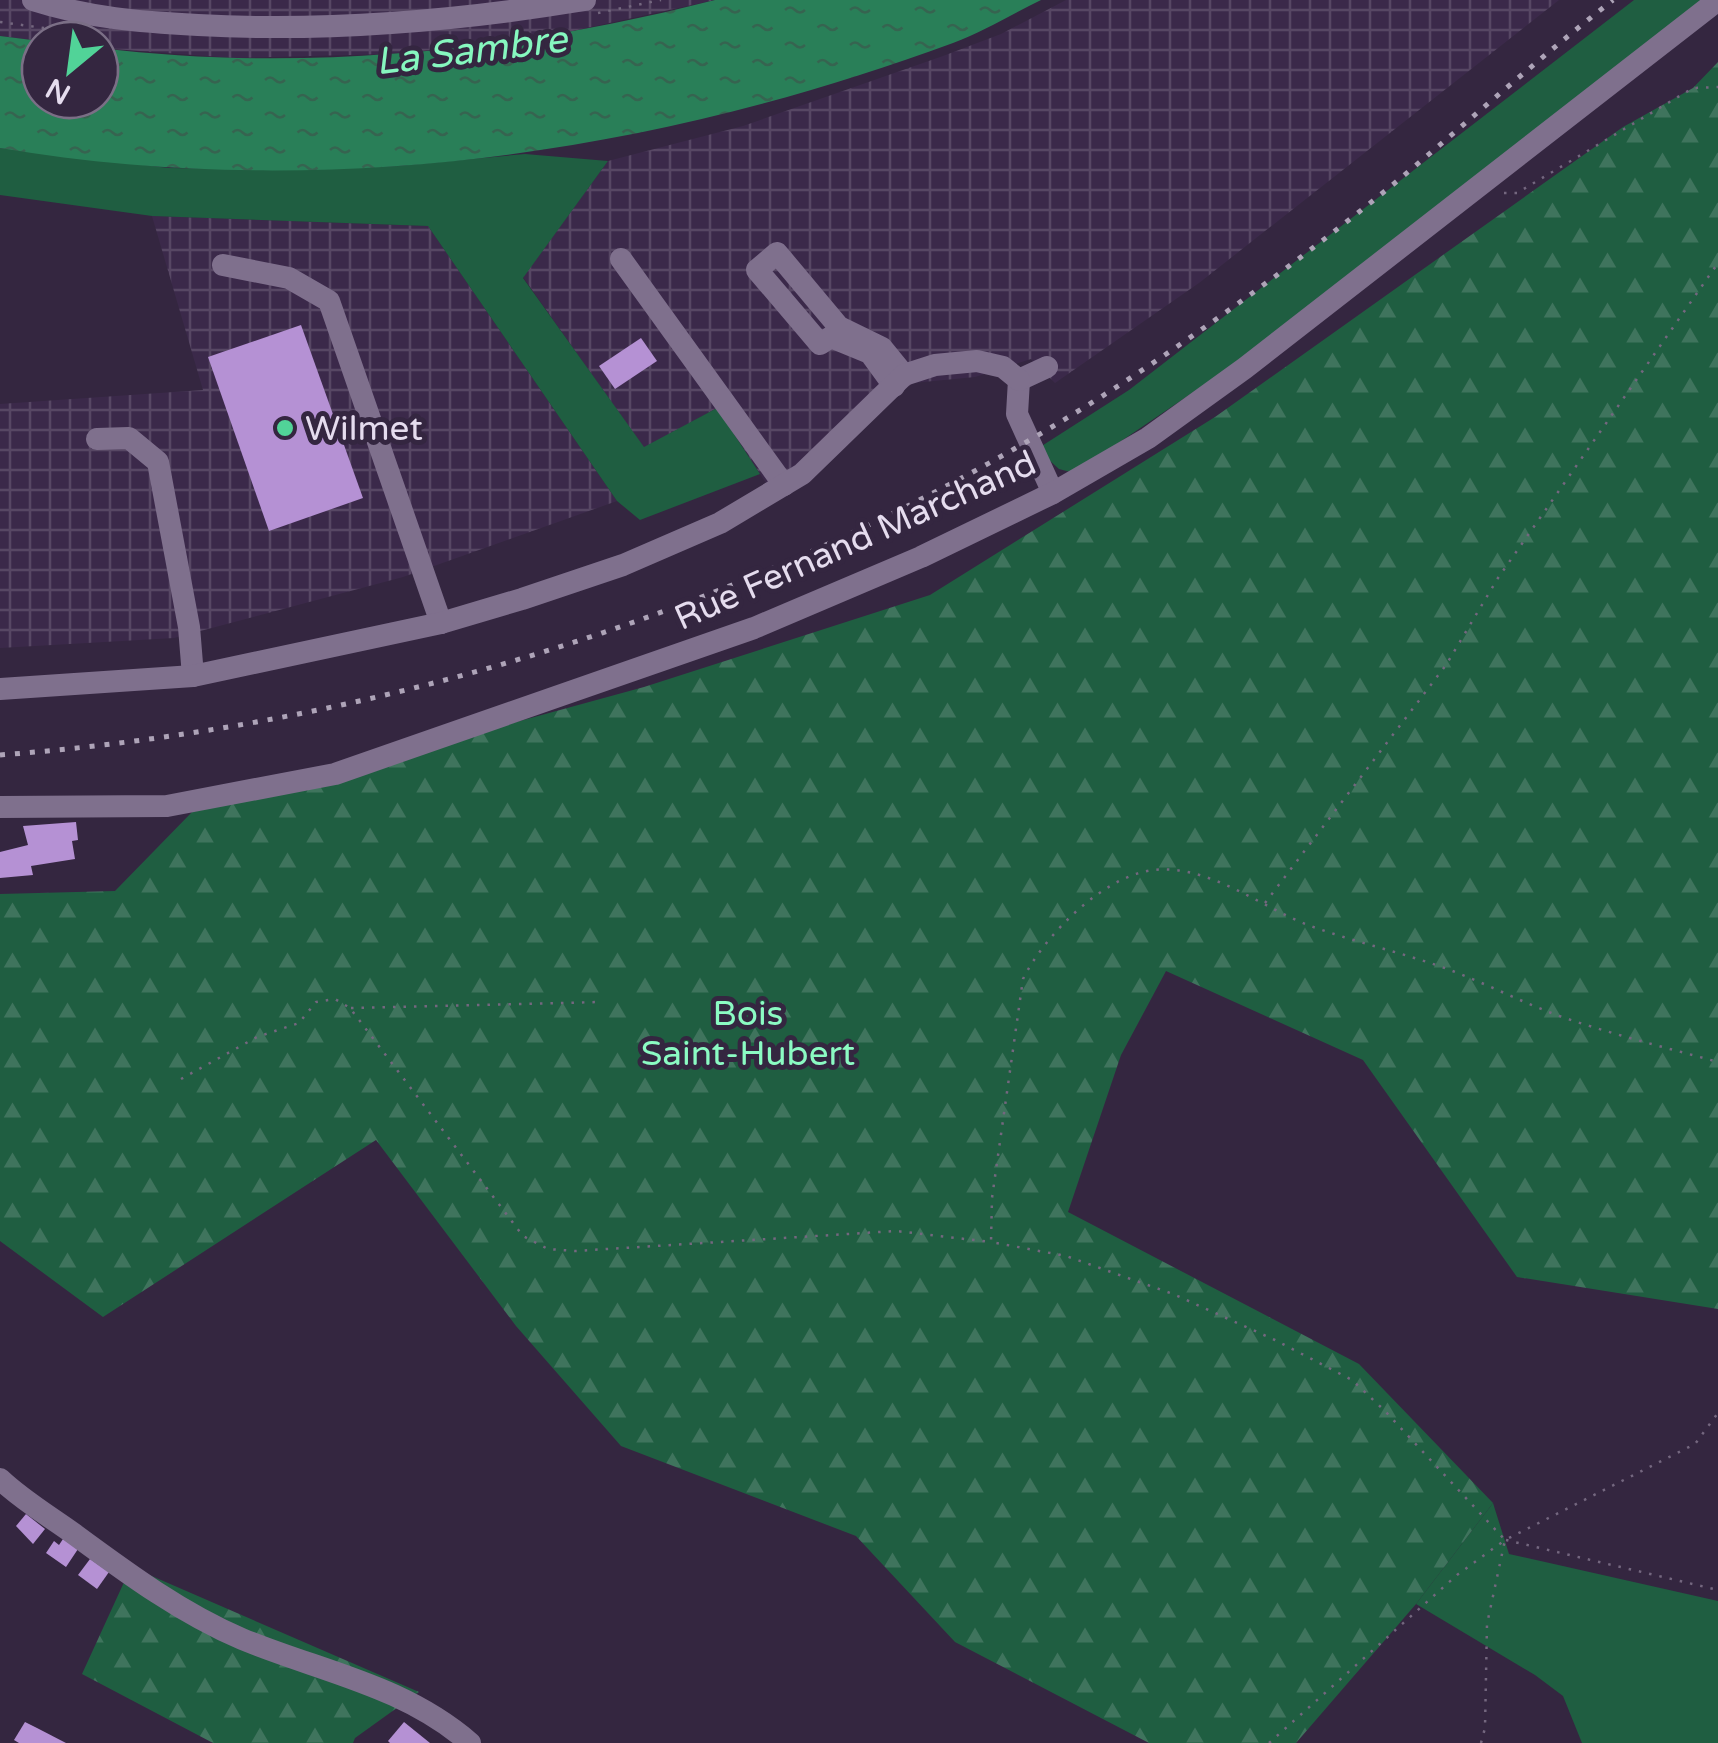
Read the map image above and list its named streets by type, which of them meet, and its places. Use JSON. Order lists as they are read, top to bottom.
{
  "streets": {
    "street": ["Rue Fernand Marchand"]
  },
  "water": ["La Sambre"],
  "parks": ["Bois Saint-Hubert"],
  "places": ["Wilmet"],
  "north": "bottom left"
}
